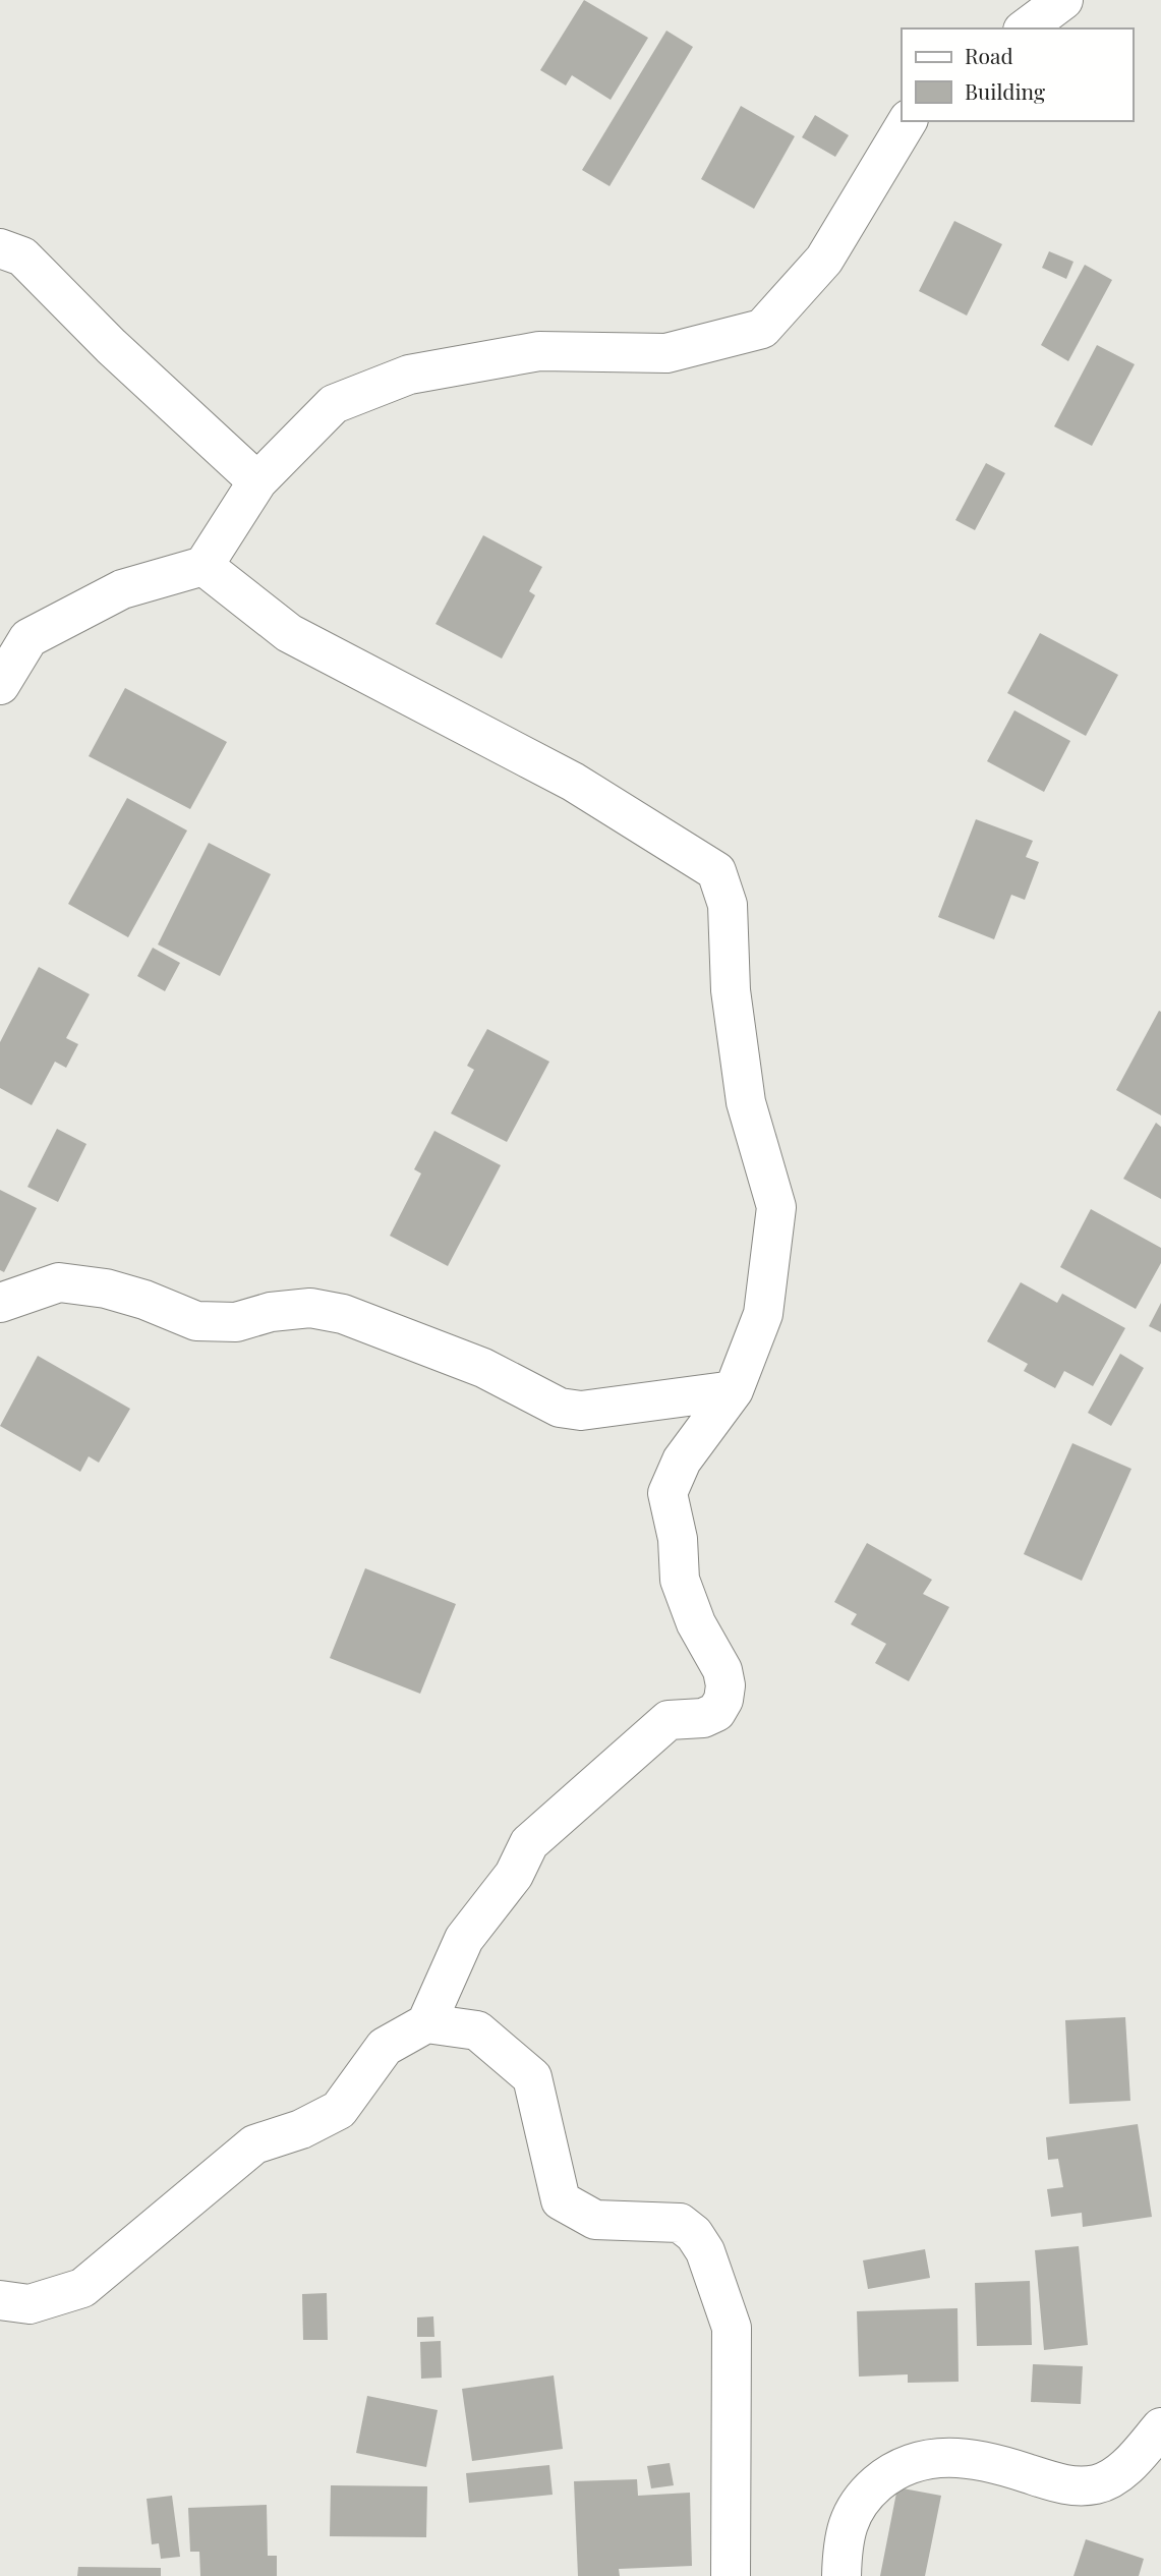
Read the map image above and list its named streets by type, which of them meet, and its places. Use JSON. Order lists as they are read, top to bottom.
{
  "legend": ["Road", "Building"]
}
